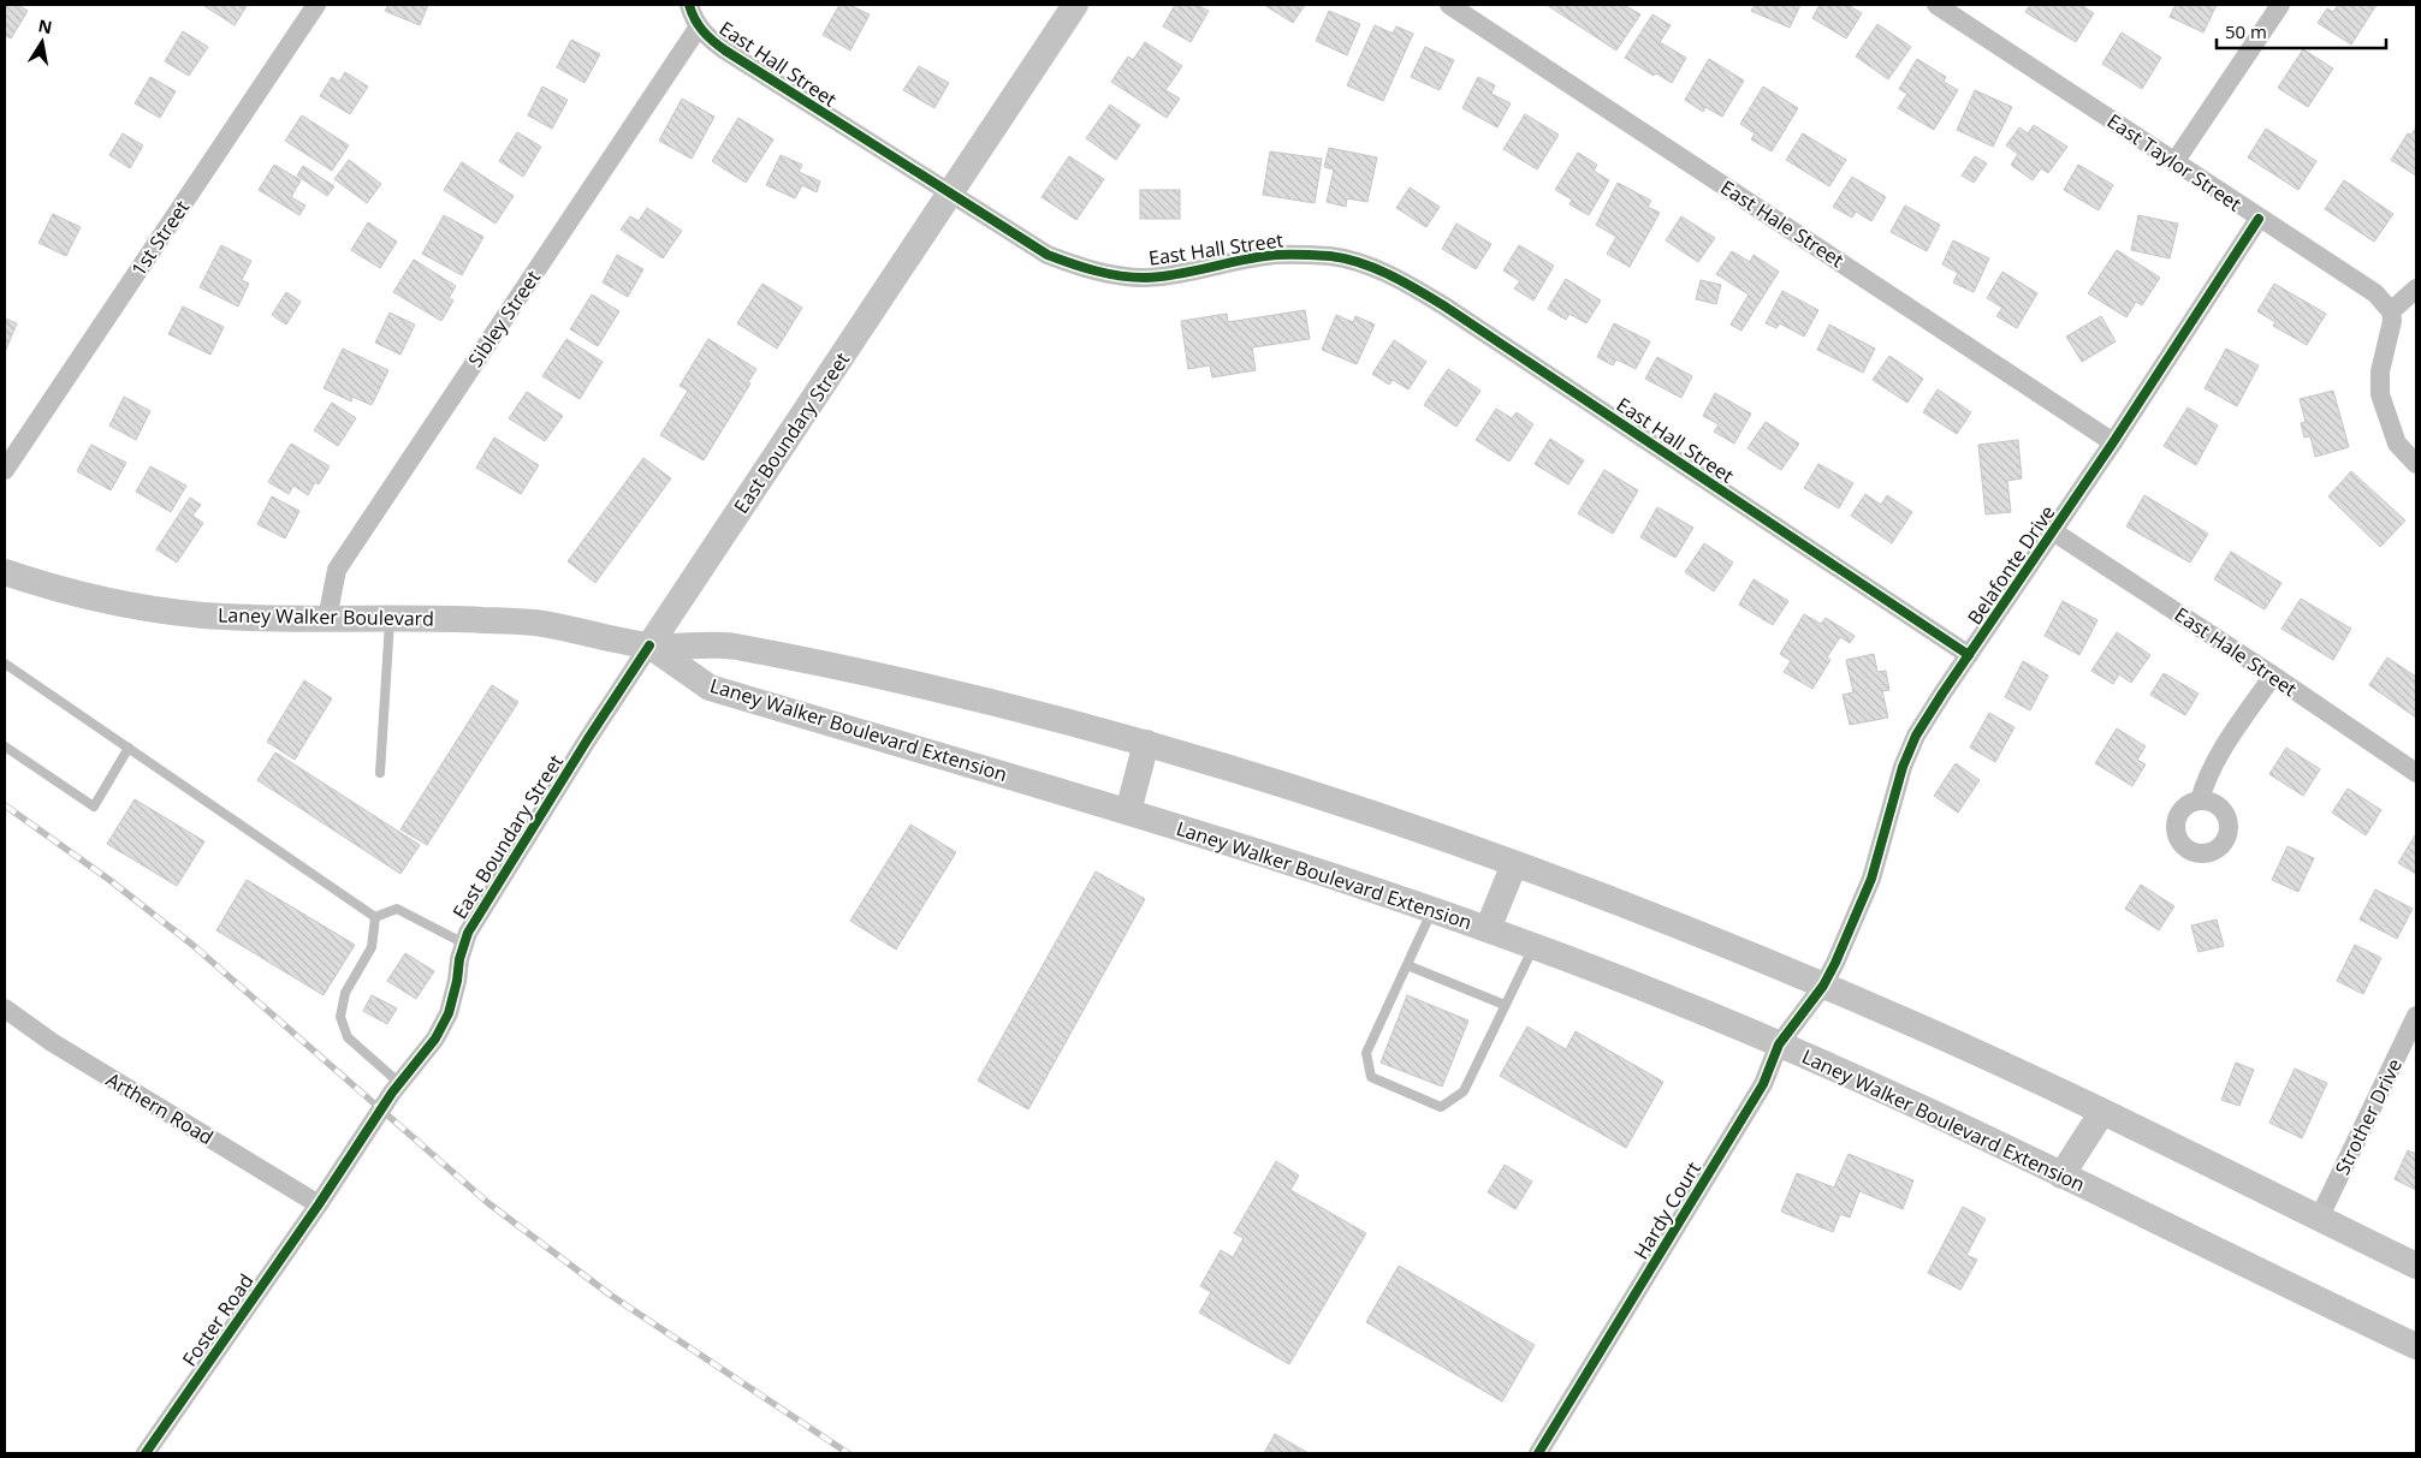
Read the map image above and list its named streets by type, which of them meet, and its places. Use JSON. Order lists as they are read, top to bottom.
{
  "streets": {
    "main road": ["East Boundary Street", "Laney Walker Boulevard", "Laney Walker Boulevard Extension"],
    "street": [
      "East Hall Street",
      "East Taylor Street",
      "East Hale Street",
      "1st Street",
      "Sibley Street",
      "Belafonte Drive",
      "Arthern Road",
      "Strother Drive",
      "Hardy Court",
      "Foster Road"
    ]
  },
  "crossings": [
    ["East Hall Street", "Sibley Street"],
    ["East Hall Street", "East Boundary Street"],
    ["East Hall Street", "Belafonte Drive"],
    ["East Taylor Street", "Belafonte Drive"],
    ["East Hale Street", "Belafonte Drive"],
    ["Sibley Street", "Laney Walker Boulevard"],
    ["East Boundary Street", "Laney Walker Boulevard"],
    ["East Boundary Street", "Laney Walker Boulevard Extension"],
    ["East Boundary Street", "Arthern Road"],
    ["East Boundary Street", "Foster Road"],
    ["Belafonte Drive", "Laney Walker Boulevard Extension"],
    ["Belafonte Drive", "Hardy Court"],
    ["Laney Walker Boulevard", "Laney Walker Boulevard Extension"],
    ["Laney Walker Boulevard Extension", "Strother Drive"],
    ["Laney Walker Boulevard Extension", "Hardy Court"],
    ["Arthern Road", "Foster Road"]
  ],
  "scale_bar": "50 m",
  "north": "top"
}
